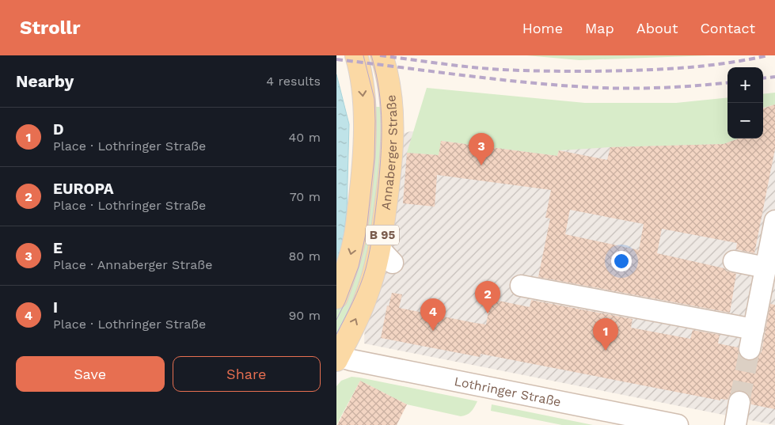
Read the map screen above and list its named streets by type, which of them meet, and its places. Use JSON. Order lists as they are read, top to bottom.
{
  "streets": {
    "main road": ["Annaberger Straße", "B 95"],
    "street": ["Lothringer Straße"]
  },
  "crossings": [
    ["Annaberger Straße", "Lothringer Straße"]
  ],
  "page": {
    "header": "Strollr",
    "nav": [
      "Home",
      "Map",
      "About",
      "Contact"
    ],
    "heading": ["Nearby", "4 results"],
    "map_buttons": ["+", "−"],
    "list": [
      {
        "mark": "1",
        "name": "D",
        "note": "Place · Lothringer Straße",
        "value": "40 m"
      },
      {
        "mark": "2",
        "name": "EUROPA",
        "note": "Place · Lothringer Straße",
        "value": "70 m"
      },
      {
        "mark": "3",
        "name": "E",
        "note": "Place · Annaberger Straße",
        "value": "80 m"
      },
      {
        "mark": "4",
        "name": "I",
        "note": "Place · Lothringer Straße",
        "value": "90 m"
      }
    ],
    "pins": [
      "3",
      "2",
      "4",
      "1"
    ],
    "buttons": ["Save", "Share"]
  }
}
